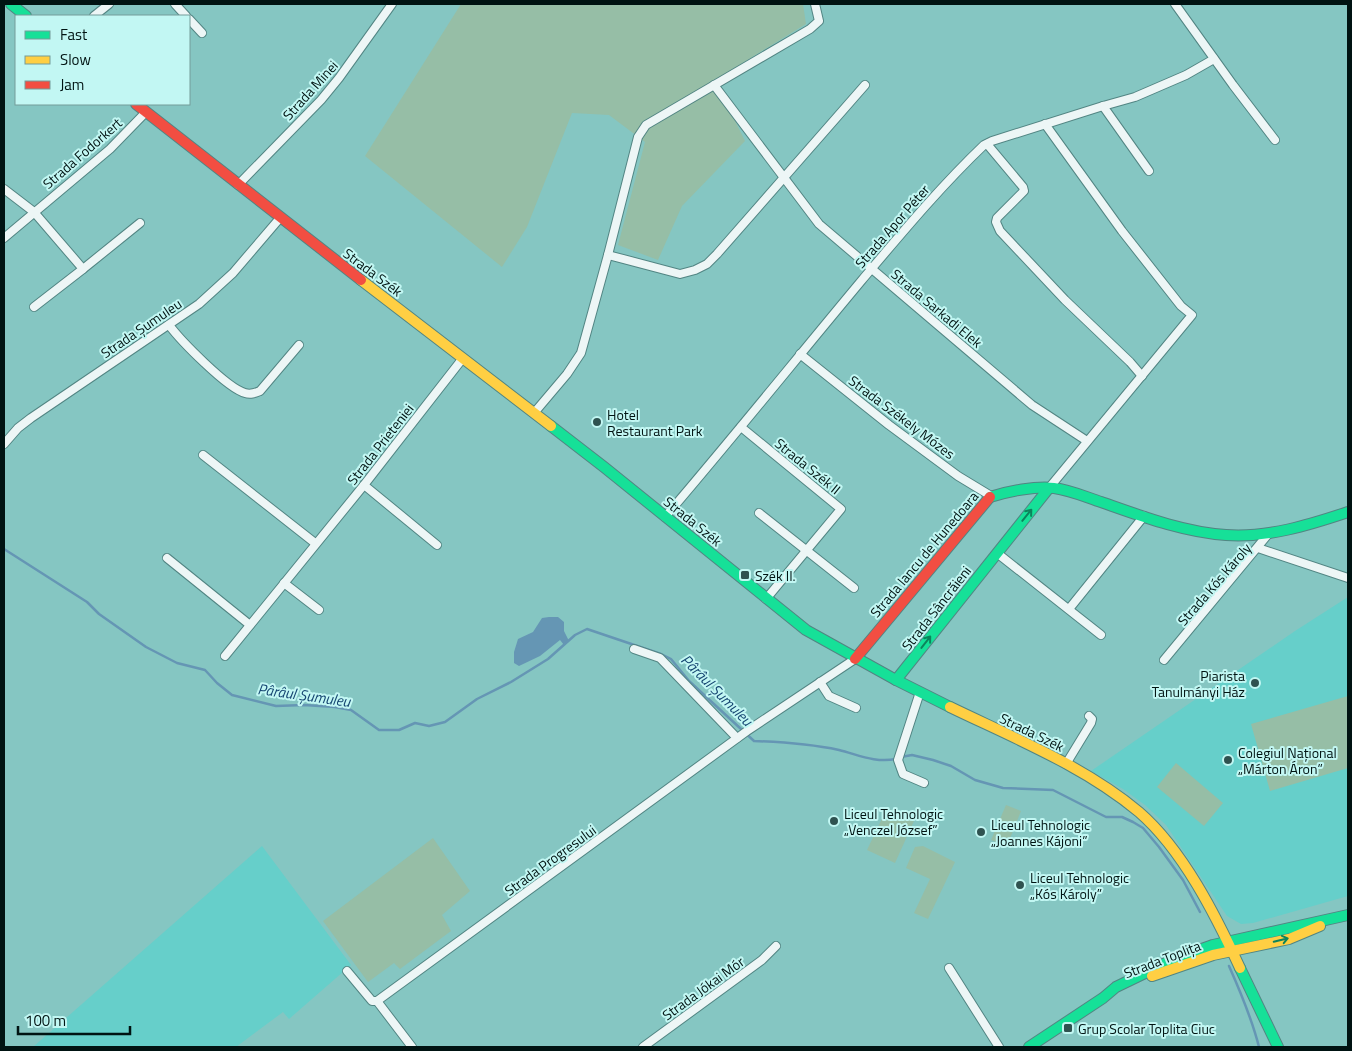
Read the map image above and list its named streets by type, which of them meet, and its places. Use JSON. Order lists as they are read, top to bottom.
{
  "streets": {
    "street": [
      "Strada Minei",
      "Strada Fodorkert",
      "Strada Apor Péter",
      "Strada Szék",
      "Strada Sarkadi Elek",
      "Strada Șumuleu",
      "Strada Székely Mózes",
      "Strada Prieteniei",
      "Strada Szék II",
      "Strada Iancu de Hunedoara",
      "Strada Kós Károly",
      "Strada Sâncrăieni",
      "Strada Progresului",
      "Strada Toplița",
      "Strada Jókai Mór"
    ]
  },
  "crossings": [
    ["Strada Minei", "Strada Szék"],
    ["Strada Fodorkert", "Strada Szék"],
    ["Strada Apor Péter", "Strada Szék"],
    ["Strada Apor Péter", "Strada Sarkadi Elek"],
    ["Strada Apor Péter", "Strada Székely Mózes"],
    ["Strada Apor Péter", "Strada Szék II"],
    ["Strada Szék", "Strada Șumuleu"],
    ["Strada Szék", "Strada Prieteniei"],
    ["Strada Szék", "Strada Szék II"],
    ["Strada Szék", "Strada Iancu de Hunedoara"],
    ["Strada Szék", "Strada Sâncrăieni"],
    ["Strada Szék", "Strada Progresului"],
    ["Strada Szék", "Strada Toplița"],
    ["Strada Székely Mózes", "Strada Iancu de Hunedoara"],
    ["Strada Iancu de Hunedoara", "Strada Sâncrăieni"],
    ["Strada Iancu de Hunedoara", "Strada Progresului"]
  ],
  "one_way": ["Strada Sâncrăieni"],
  "water": ["Pârâul Șumuleu"],
  "places": {
    "other": [
      "Hotel Restaurant Park",
      "Piarista Tanulmányi Ház",
      "Colegiul Național „Márton Áron”",
      "Liceul Tehnologic „Venczel József”",
      "Liceul Tehnologic „Joannes Kájoni”",
      "Liceul Tehnologic „Kós Károly”"
    ],
    "transit": ["Szék II.", "Grup Scolar Toplita Ciuc"]
  },
  "legend": ["Fast", "Slow", "Jam"],
  "scale_bar": "100 m"
}
